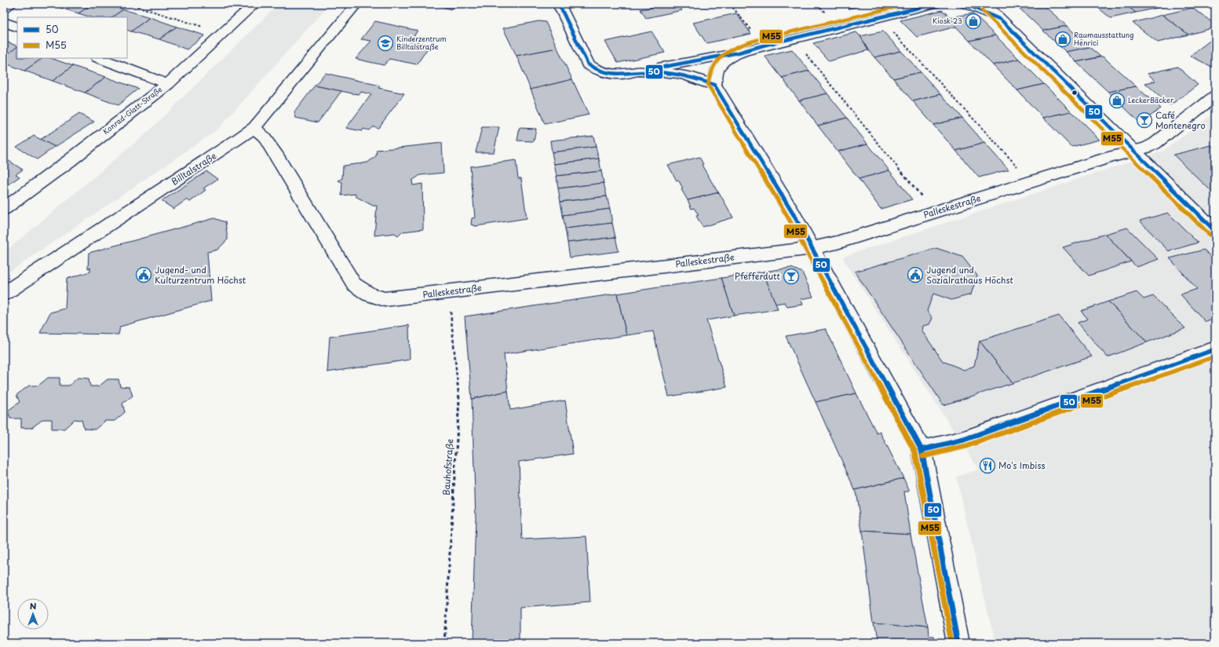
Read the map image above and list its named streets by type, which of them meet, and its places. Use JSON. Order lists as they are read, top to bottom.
{
  "streets": {
    "street": ["Konrad-Glatt-Straße", "Billtalstraße", "Palleskestraße"],
    "path": ["Bauhofstraße"]
  },
  "crossings": [
    ["Billtalstraße", "Palleskestraße"],
    ["Palleskestraße", "Bauhofstraße"]
  ],
  "places": {
    "shop": ["Kiosk 23", "Raumausstattung Henrici", "LeckerBäcker"],
    "school or university": ["Kinderzentrum Billtalstraße"],
    "bar": ["Café Montenegro", "Pfefferdutt"],
    "public building": ["Jugend- und Kulturzentrum Höchst", "Jugend und Sozialrathaus Höchst"],
    "restaurant": ["Mo's Imbiss"]
  },
  "lines": ["transit line 50", "transit line M55"],
  "legend": ["50", "M55"],
  "north": "top"
}
